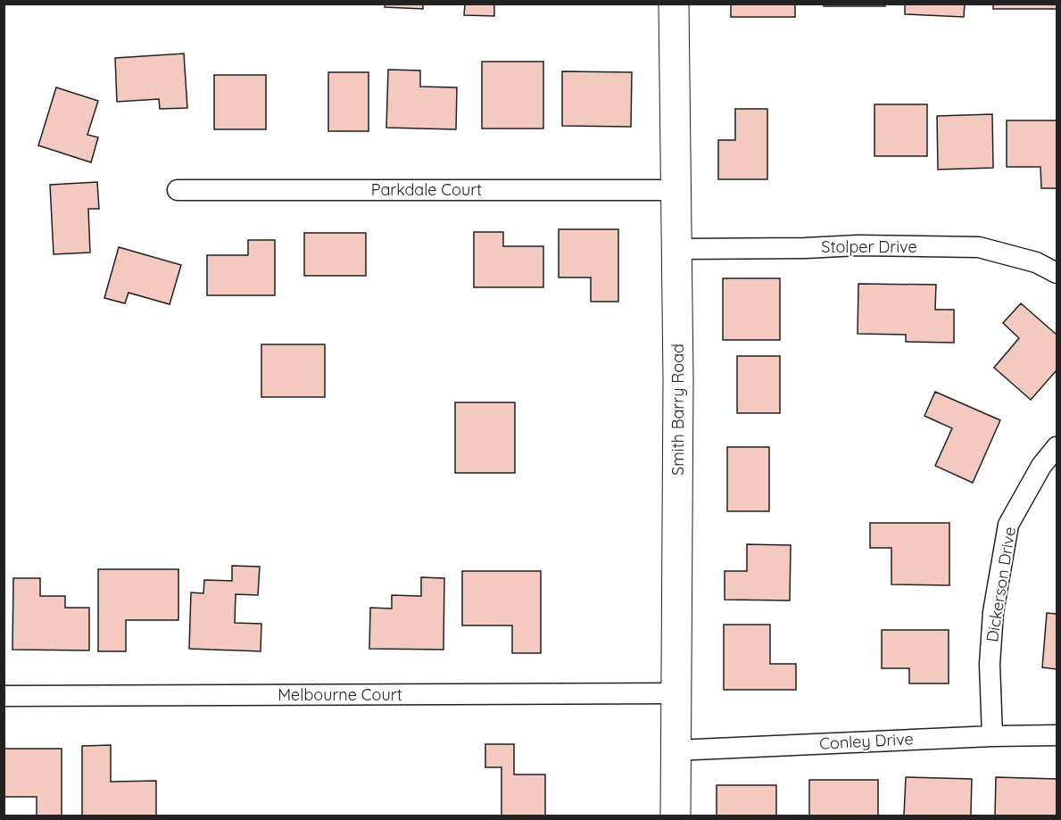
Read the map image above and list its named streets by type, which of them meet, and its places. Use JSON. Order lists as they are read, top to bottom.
{
  "streets": {
    "street": [
      "Parkdale Court",
      "Stolper Drive",
      "Smith Barry Road",
      "Dickerson Drive",
      "Melbourne Court",
      "Conley Drive"
    ]
  },
  "crossings": [
    ["Parkdale Court", "Smith Barry Road"],
    ["Stolper Drive", "Smith Barry Road"],
    ["Smith Barry Road", "Melbourne Court"],
    ["Smith Barry Road", "Conley Drive"],
    ["Dickerson Drive", "Conley Drive"]
  ]
}
